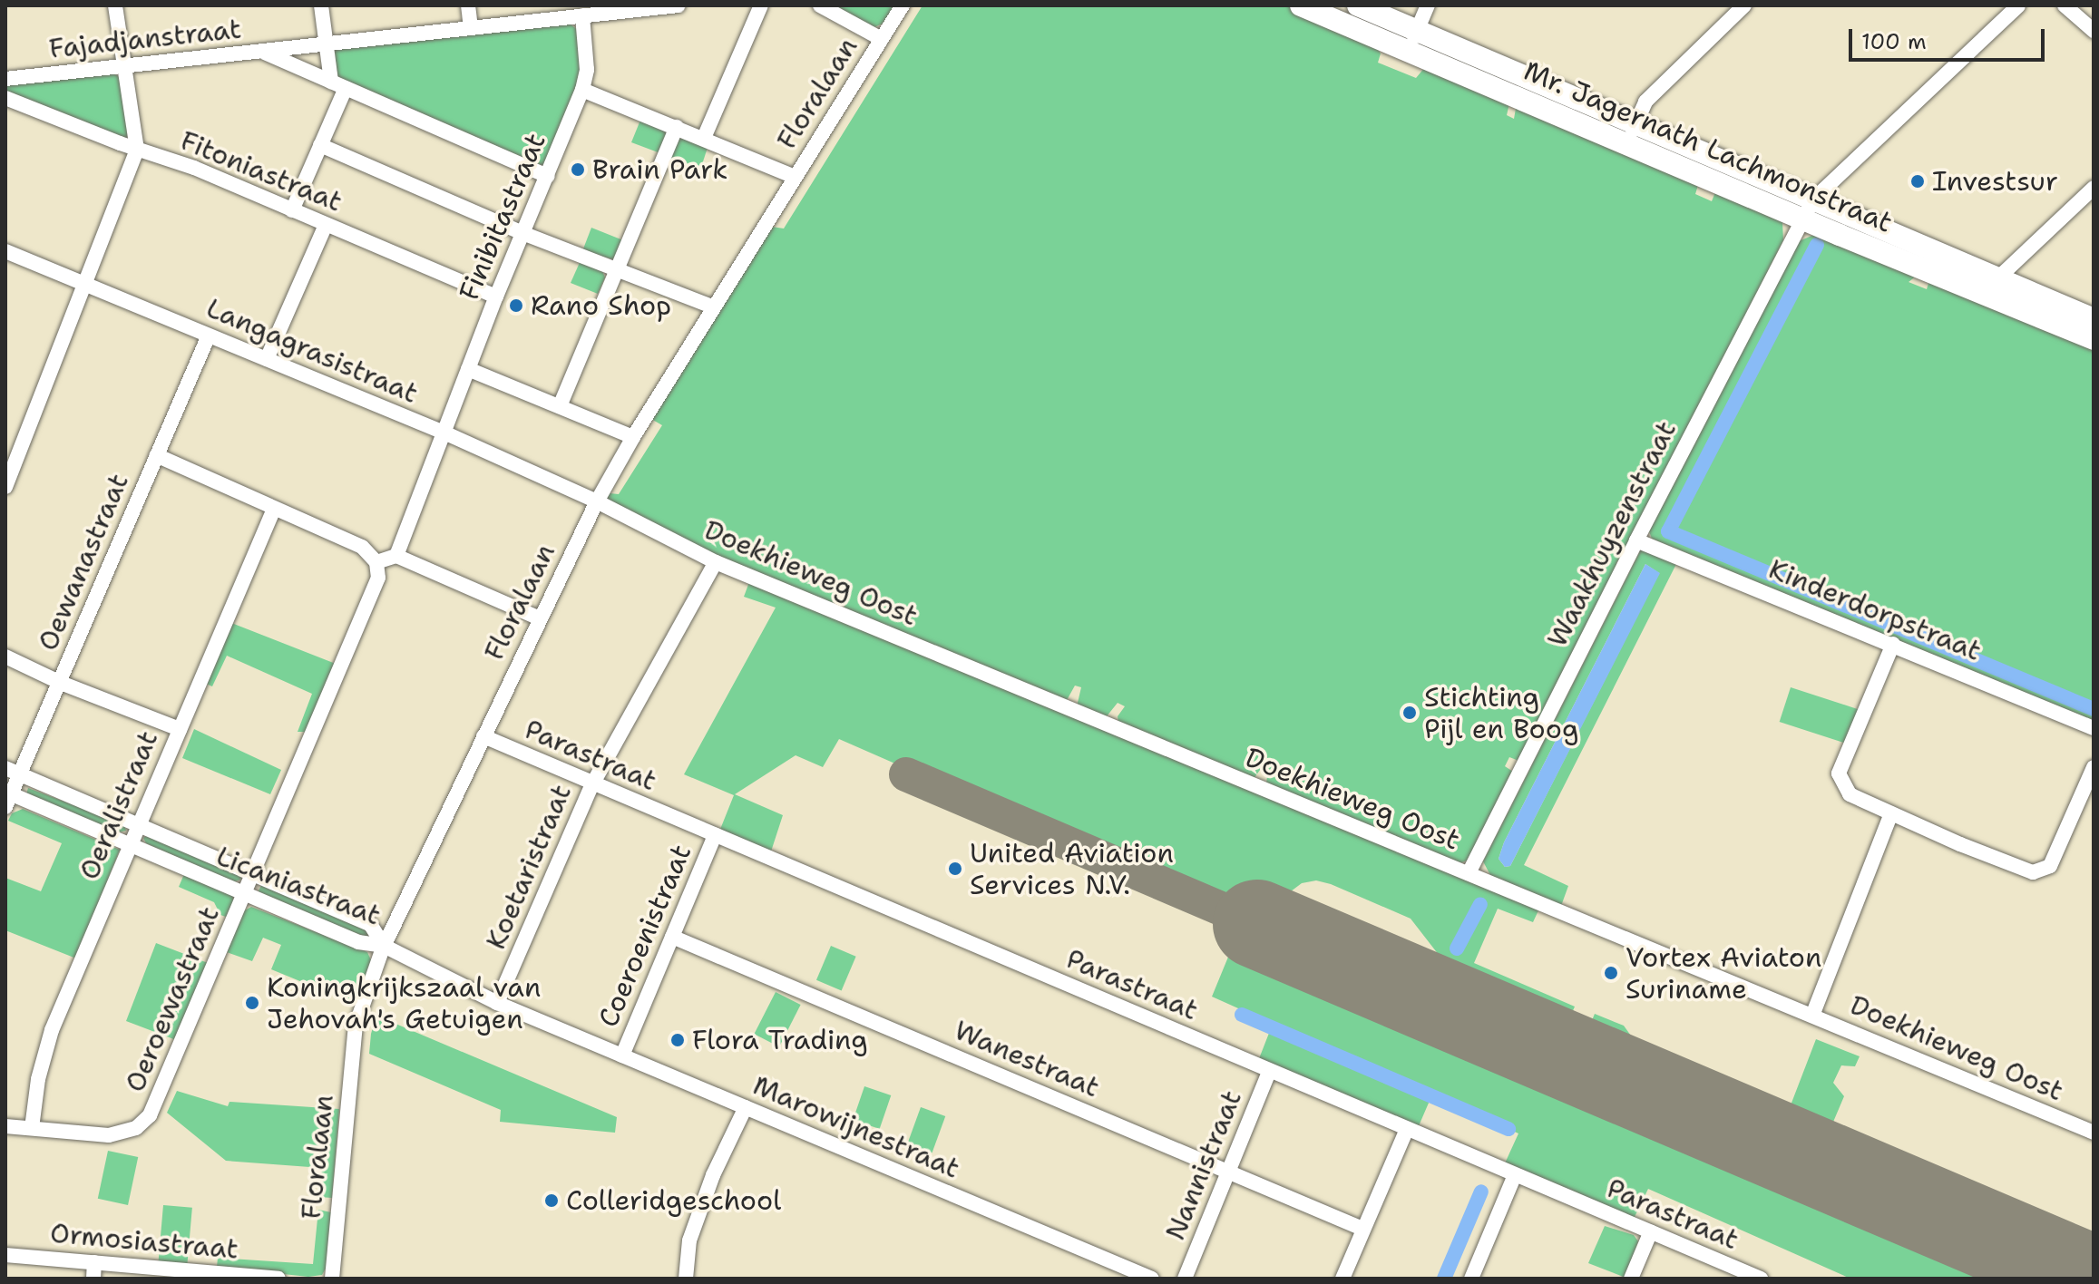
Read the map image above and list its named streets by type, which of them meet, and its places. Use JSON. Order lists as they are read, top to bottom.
{
  "streets": {
    "main road": ["Mr. Jagernath Lachmonstraat"],
    "street": [
      "Fajadjanstraat",
      "Floralaan",
      "Fitoniastraat",
      "Finibitastraat",
      "Langagrasistraat",
      "Waakhuyzenstraat",
      "Oewanastraat",
      "Doekhieweg Oost",
      "Kinderdorpstraat",
      "Parastraat",
      "Oeralistraat",
      "Koetaristraat",
      "Licaniastraat",
      "Coeroenistraat",
      "Oeroewastraat",
      "Wanestraat",
      "Marowijnestraat",
      "Nannistraat",
      "Ormosiastraat"
    ]
  },
  "crossings": [
    ["Fajadjanstraat", "Finibitastraat"],
    ["Floralaan", "Langagrasistraat"],
    ["Floralaan", "Doekhieweg Oost"],
    ["Floralaan", "Parastraat"],
    ["Floralaan", "Licaniastraat"],
    ["Floralaan", "Marowijnestraat"],
    ["Mr. Jagernath Lachmonstraat", "Waakhuyzenstraat"],
    ["Fitoniastraat", "Finibitastraat"],
    ["Finibitastraat", "Langagrasistraat"],
    ["Langagrasistraat", "Oewanastraat"],
    ["Langagrasistraat", "Doekhieweg Oost"],
    ["Waakhuyzenstraat", "Doekhieweg Oost"],
    ["Waakhuyzenstraat", "Kinderdorpstraat"],
    ["Oewanastraat", "Licaniastraat"],
    ["Doekhieweg Oost", "Koetaristraat"],
    ["Parastraat", "Koetaristraat"],
    ["Parastraat", "Coeroenistraat"],
    ["Parastraat", "Nannistraat"],
    ["Oeralistraat", "Licaniastraat"],
    ["Oeralistraat", "Oeroewastraat"],
    ["Koetaristraat", "Marowijnestraat"],
    ["Licaniastraat", "Oeroewastraat"],
    ["Licaniastraat", "Marowijnestraat"],
    ["Coeroenistraat", "Wanestraat"],
    ["Coeroenistraat", "Marowijnestraat"],
    ["Wanestraat", "Nannistraat"]
  ],
  "places": [
    "Brain Park",
    "Investsur",
    "Rano Shop",
    "Stichting Pijl en Boog",
    "United Aviation Services N.V.",
    "Vortex Aviaton Suriname",
    "Koningkrijkszaal van Jehovah's Getuigen",
    "Flora Trading",
    "Colleridgeschool"
  ],
  "scale_bar": "100 m"
}
